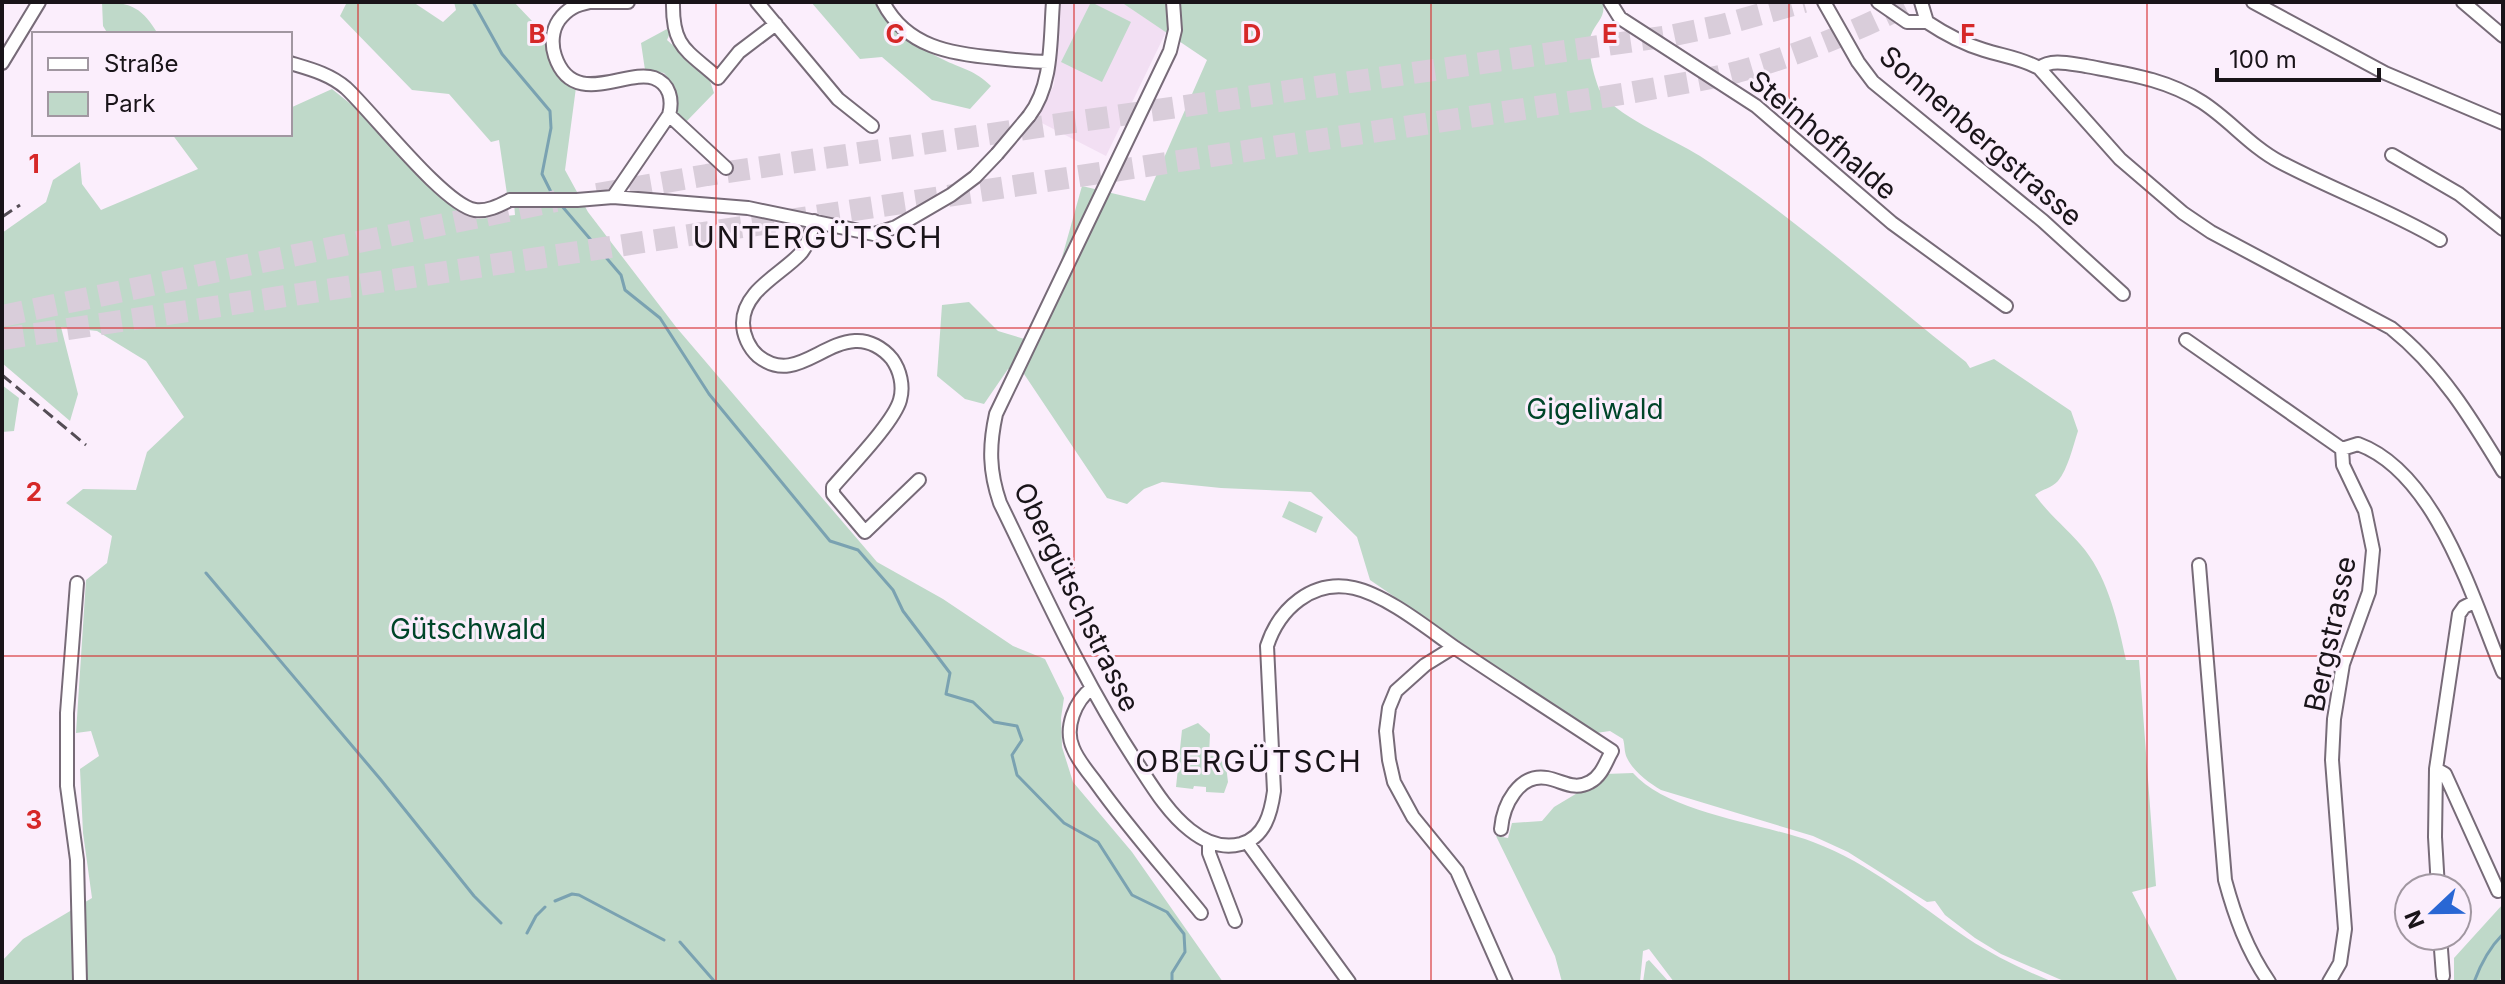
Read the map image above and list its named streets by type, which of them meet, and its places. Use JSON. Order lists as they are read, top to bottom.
{
  "streets": {
    "street": [
      "Steinhofhalde",
      "Sonnenbergstrasse",
      "Obergütschstrasse",
      "Bergstrasse"
    ]
  },
  "districts": ["UNTERGÜTSCH", "OBERGÜTSCH"],
  "parks": ["Gigeliwald", "Gütschwald"],
  "legend": ["Straße", "Park"],
  "scale_bar": "100 m",
  "north": "left",
  "grid": {
    "columns": [
      "B",
      "C",
      "D",
      "E",
      "F"
    ],
    "rows": ["1", "2", "3"]
  }
}
